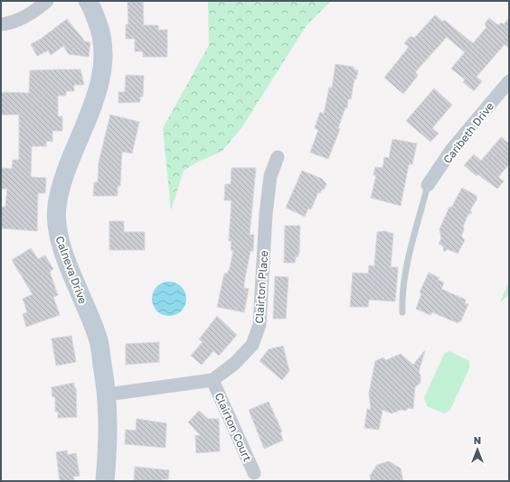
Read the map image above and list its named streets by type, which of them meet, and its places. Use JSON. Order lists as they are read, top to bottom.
{
  "streets": {
    "main road": ["Calneva Drive"],
    "street": ["Caribeth Drive", "Clairton Place", "Clairton Court"]
  },
  "crossings": [
    ["Calneva Drive", "Clairton Place"],
    ["Clairton Place", "Clairton Court"]
  ],
  "north": "top"
}
